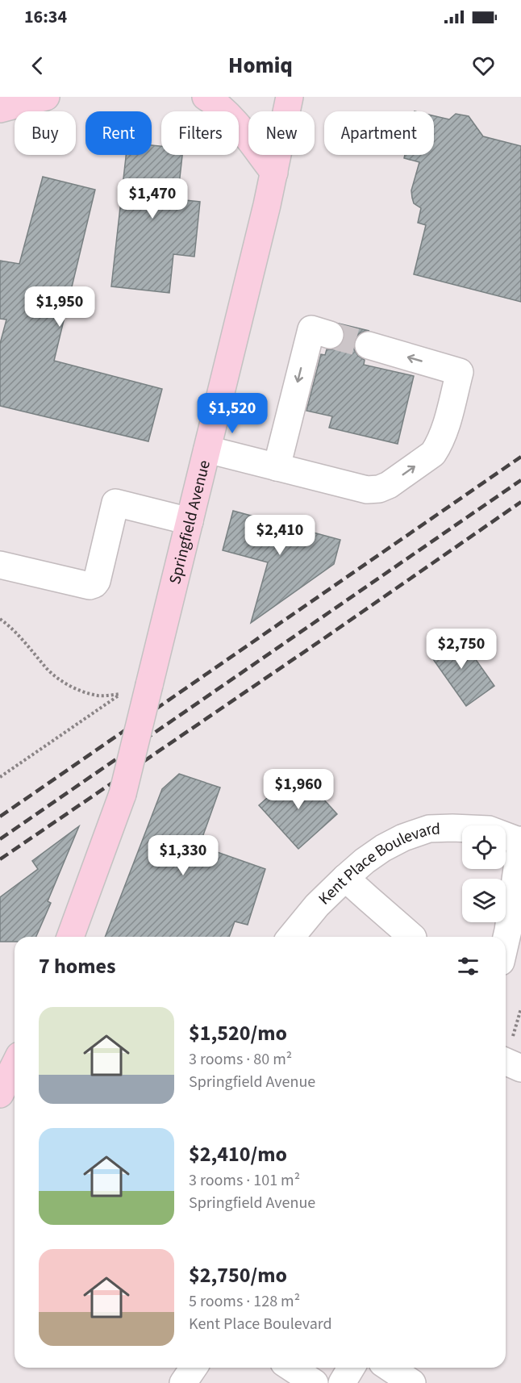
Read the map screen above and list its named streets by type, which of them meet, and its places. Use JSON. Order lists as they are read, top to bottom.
{
  "streets": {
    "main road": ["Springfield Avenue"],
    "street": ["Kent Place Boulevard"]
  },
  "page": {
    "status": "16:34",
    "header": "Homiq",
    "chip": [
      "Buy",
      "Rent",
      "Filters",
      "New",
      "Apartment"
    ],
    "price": [
      "$1,470",
      "$1,950",
      "$1,520",
      "$2,410",
      "$2,750",
      "$1,960",
      "$1,330"
    ],
    "heading": "7 homes",
    "list": [
      {
        "name": "$1,520/mo",
        "note": "3 rooms · 80 m² · Springfield Avenue"
      },
      {
        "name": "$2,410/mo",
        "note": "3 rooms · 101 m² · Springfield Avenue"
      },
      {
        "name": "$2,750/mo",
        "note": "5 rooms · 128 m² · Kent Place Boulevard"
      }
    ]
  }
}
